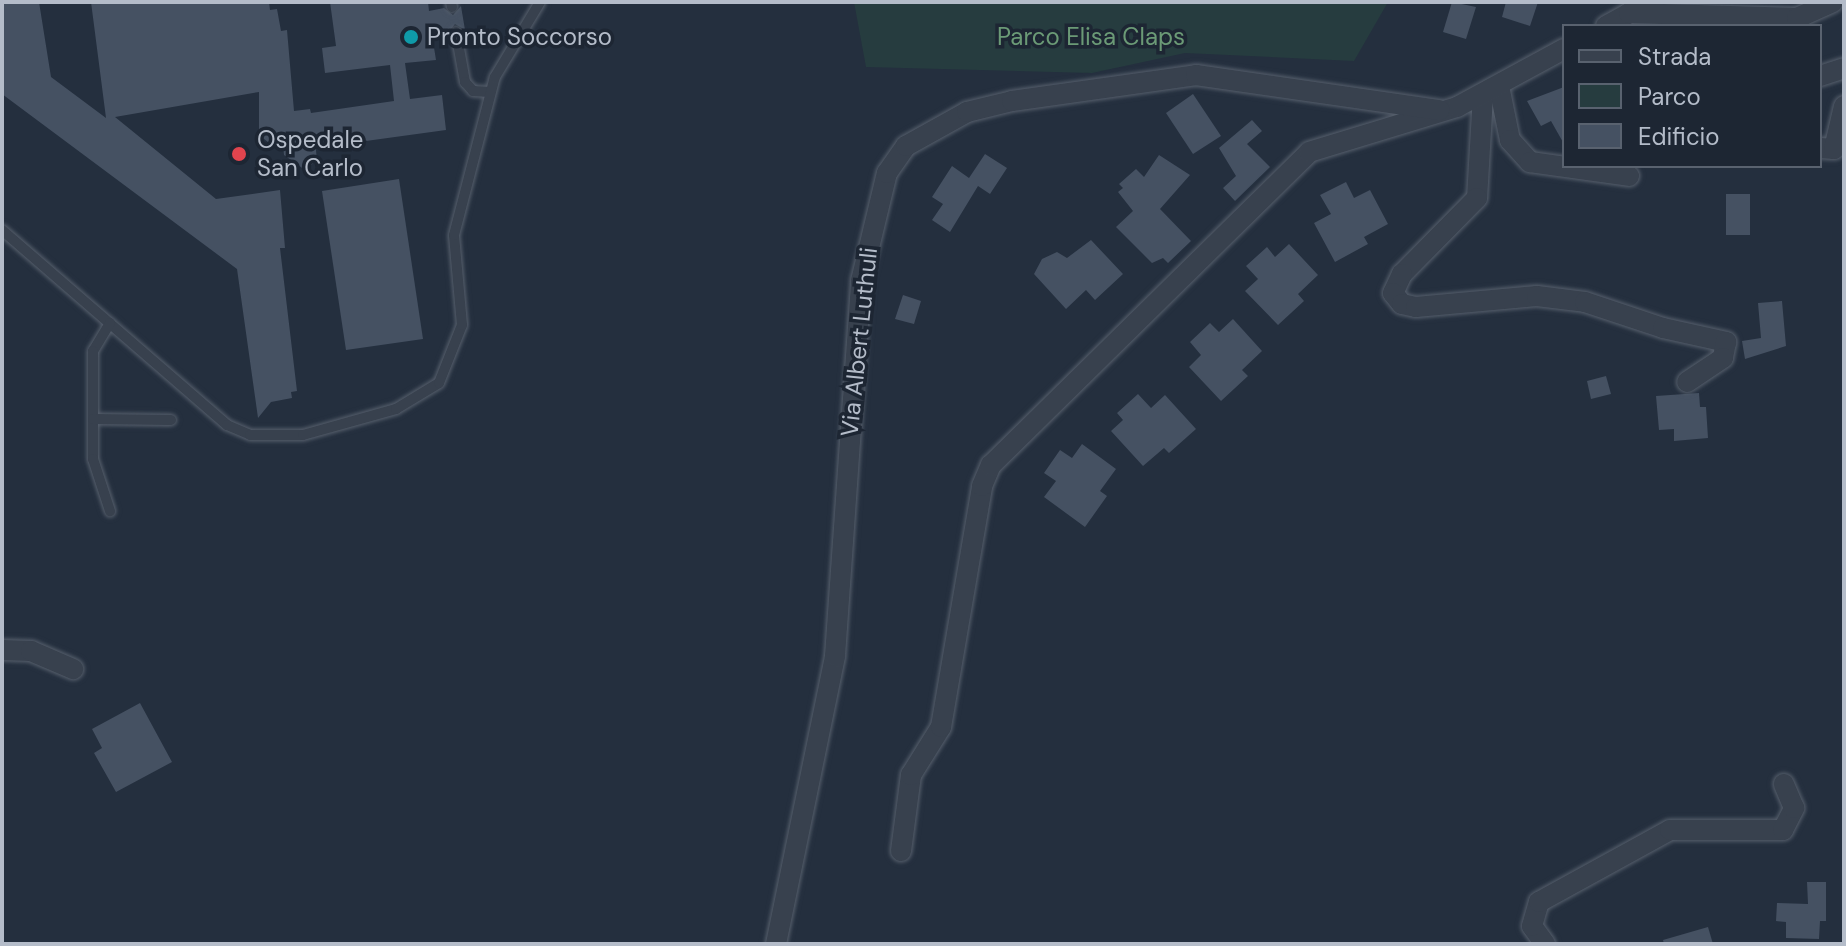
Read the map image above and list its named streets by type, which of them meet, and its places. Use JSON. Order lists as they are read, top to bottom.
{
  "streets": {
    "street": ["Via Albert Luthuli"]
  },
  "parks": ["Parco Elisa Claps"],
  "places": ["Pronto Soccorso", "Ospedale San Carlo"],
  "legend": ["Strada", "Parco", "Edificio"]
}
